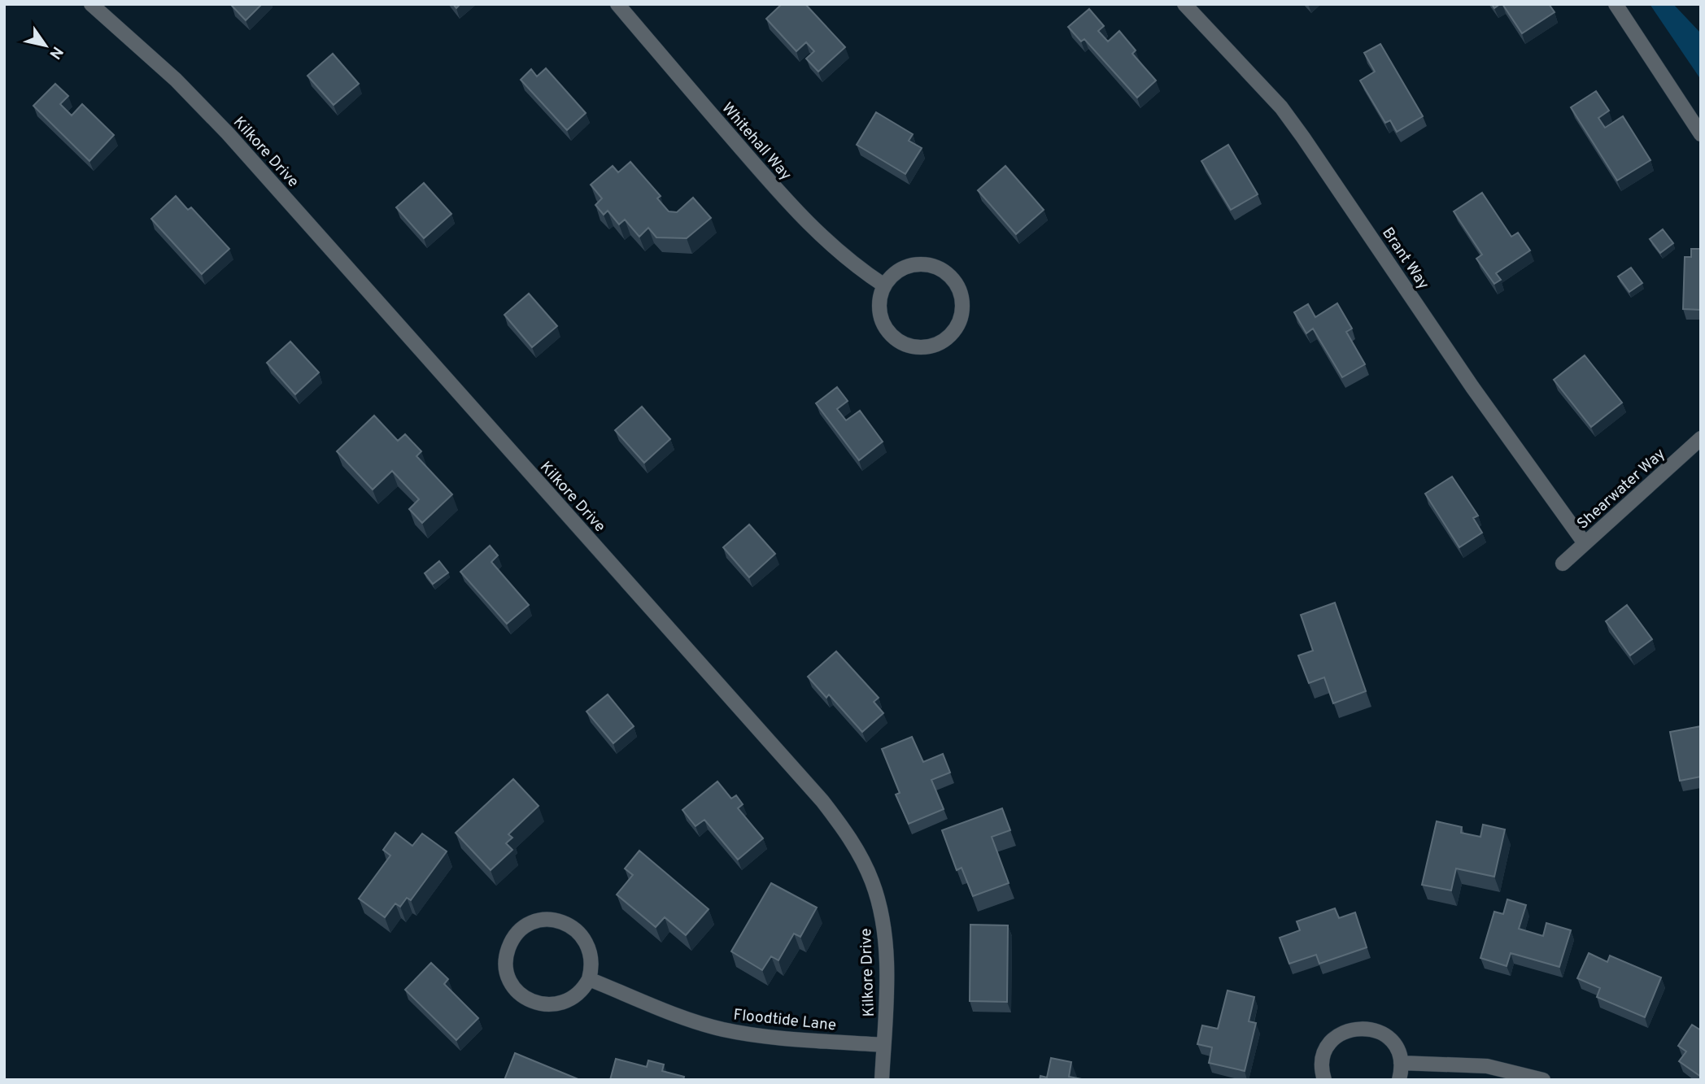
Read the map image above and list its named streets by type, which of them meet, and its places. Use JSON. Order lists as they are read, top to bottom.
{
  "streets": {
    "street": [
      "Whitehall Way",
      "Kilkore Drive",
      "Brant Way",
      "Shearwater Way",
      "Floodtide Lane"
    ]
  },
  "crossings": [
    ["Kilkore Drive", "Floodtide Lane"],
    ["Brant Way", "Shearwater Way"]
  ],
  "north": "bottom right"
}
